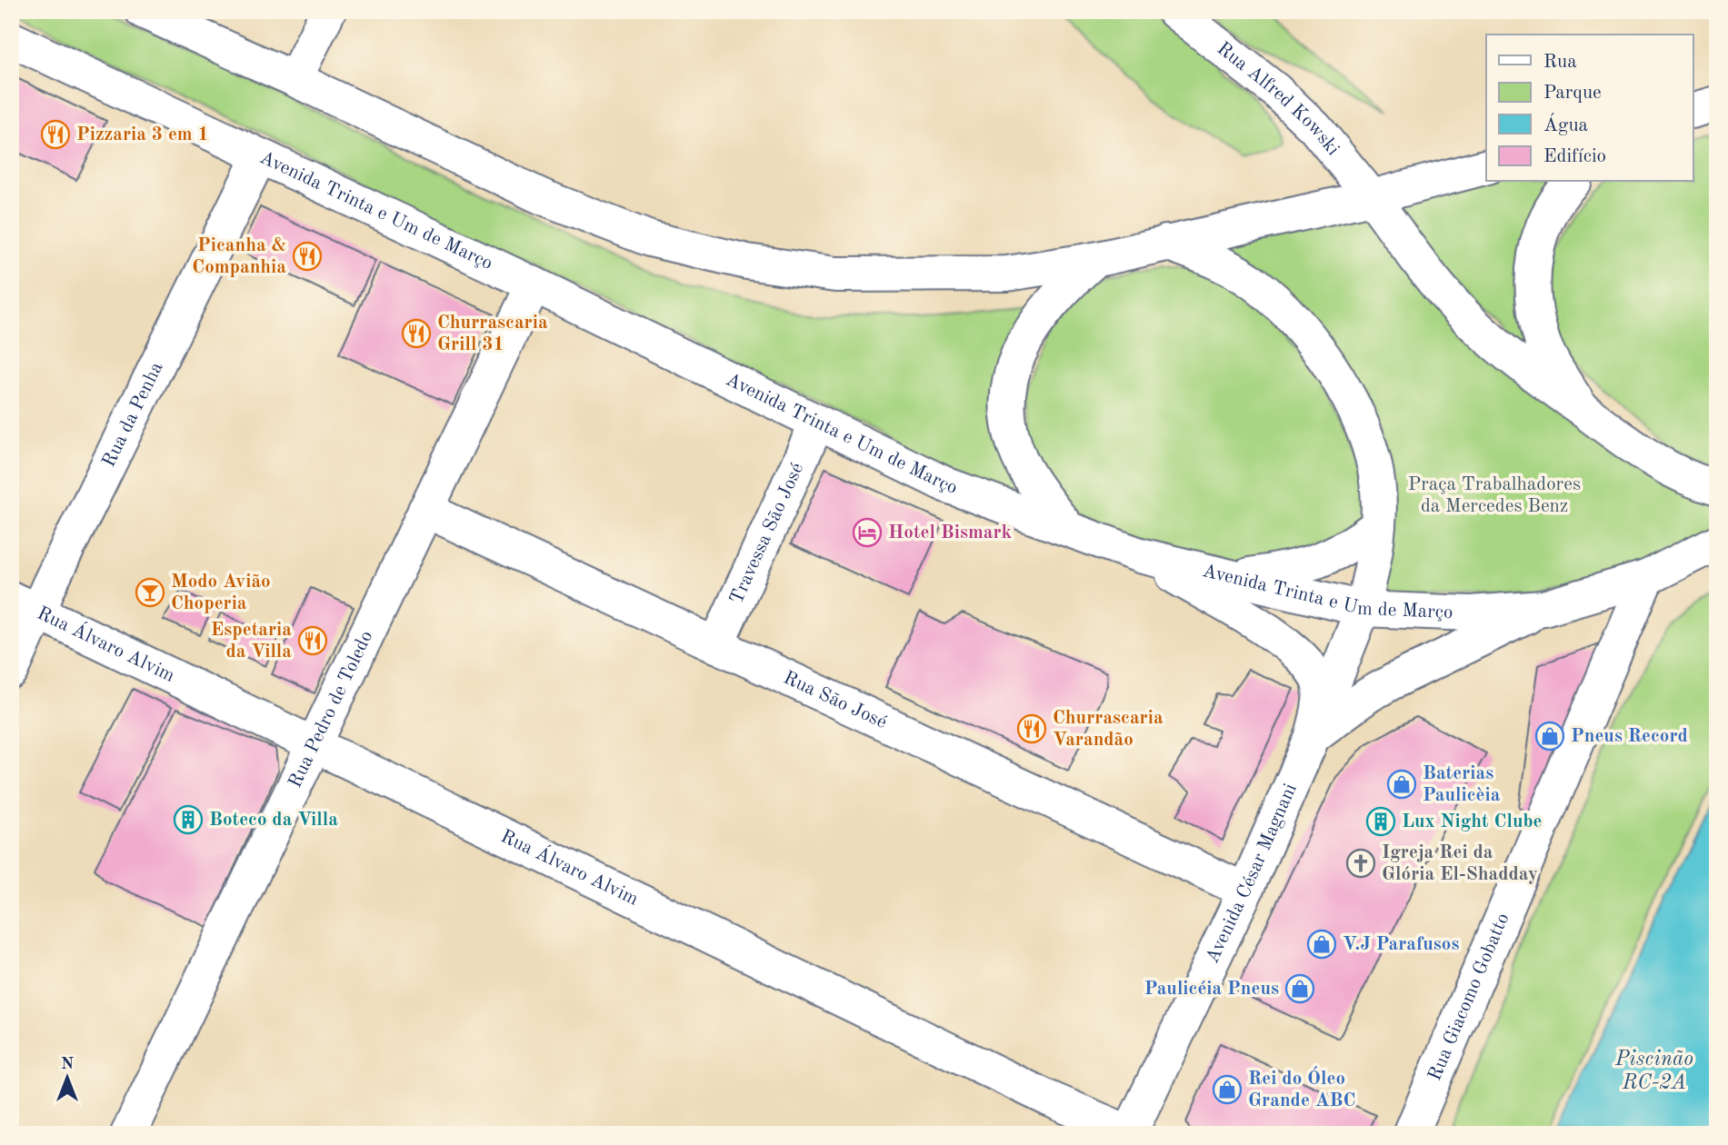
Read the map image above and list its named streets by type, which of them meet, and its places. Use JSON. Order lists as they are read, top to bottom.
{
  "streets": {
    "main road": [
      "Rua Alfred Kowski",
      "Avenida Trinta e Um de Março",
      "Rua da Penha",
      "Travessa São José",
      "Rua Álvaro Alvim",
      "Rua São José",
      "Rua Pedro de Toledo",
      "Avenida César Magnani",
      "Rua Giacomo Gobatto"
    ]
  },
  "crossings": [
    ["Avenida Trinta e Um de Março", "Rua da Penha"],
    ["Avenida Trinta e Um de Março", "Travessa São José"],
    ["Avenida Trinta e Um de Março", "Rua Pedro de Toledo"],
    ["Avenida Trinta e Um de Março", "Avenida César Magnani"],
    ["Avenida Trinta e Um de Março", "Rua Giacomo Gobatto"],
    ["Rua da Penha", "Rua Álvaro Alvim"],
    ["Travessa São José", "Rua São José"],
    ["Rua Álvaro Alvim", "Rua Pedro de Toledo"],
    ["Rua Álvaro Alvim", "Avenida César Magnani"],
    ["Rua São José", "Rua Pedro de Toledo"],
    ["Rua São José", "Avenida César Magnani"]
  ],
  "water": ["Piscinão RC-2A"],
  "parks": ["Praça Trabalhadores da Mercedes Benz"],
  "places": {
    "restaurant": [
      "Pizzaria 3 em 1",
      "Picanha & Companhia",
      "Churrascaria Grill 31",
      "Espetaria da Villa",
      "Churrascaria Varandão"
    ],
    "hotel": ["Hotel Bismark"],
    "bar": ["Modo Avião Choperia"],
    "shop": [
      "Pneus Record",
      "Baterias Paulicèia",
      "V.J Parafusos",
      "Paulicéia Pneus",
      "Rei do Óleo Grande ABC"
    ],
    "building": ["Boteco da Villa", "Lux Night Clube"],
    "church": ["Igreja Rei da Glória El-Shadday"]
  },
  "legend": [
    "Rua",
    "Parque",
    "Água",
    "Edifício"
  ],
  "north": "top"
}
